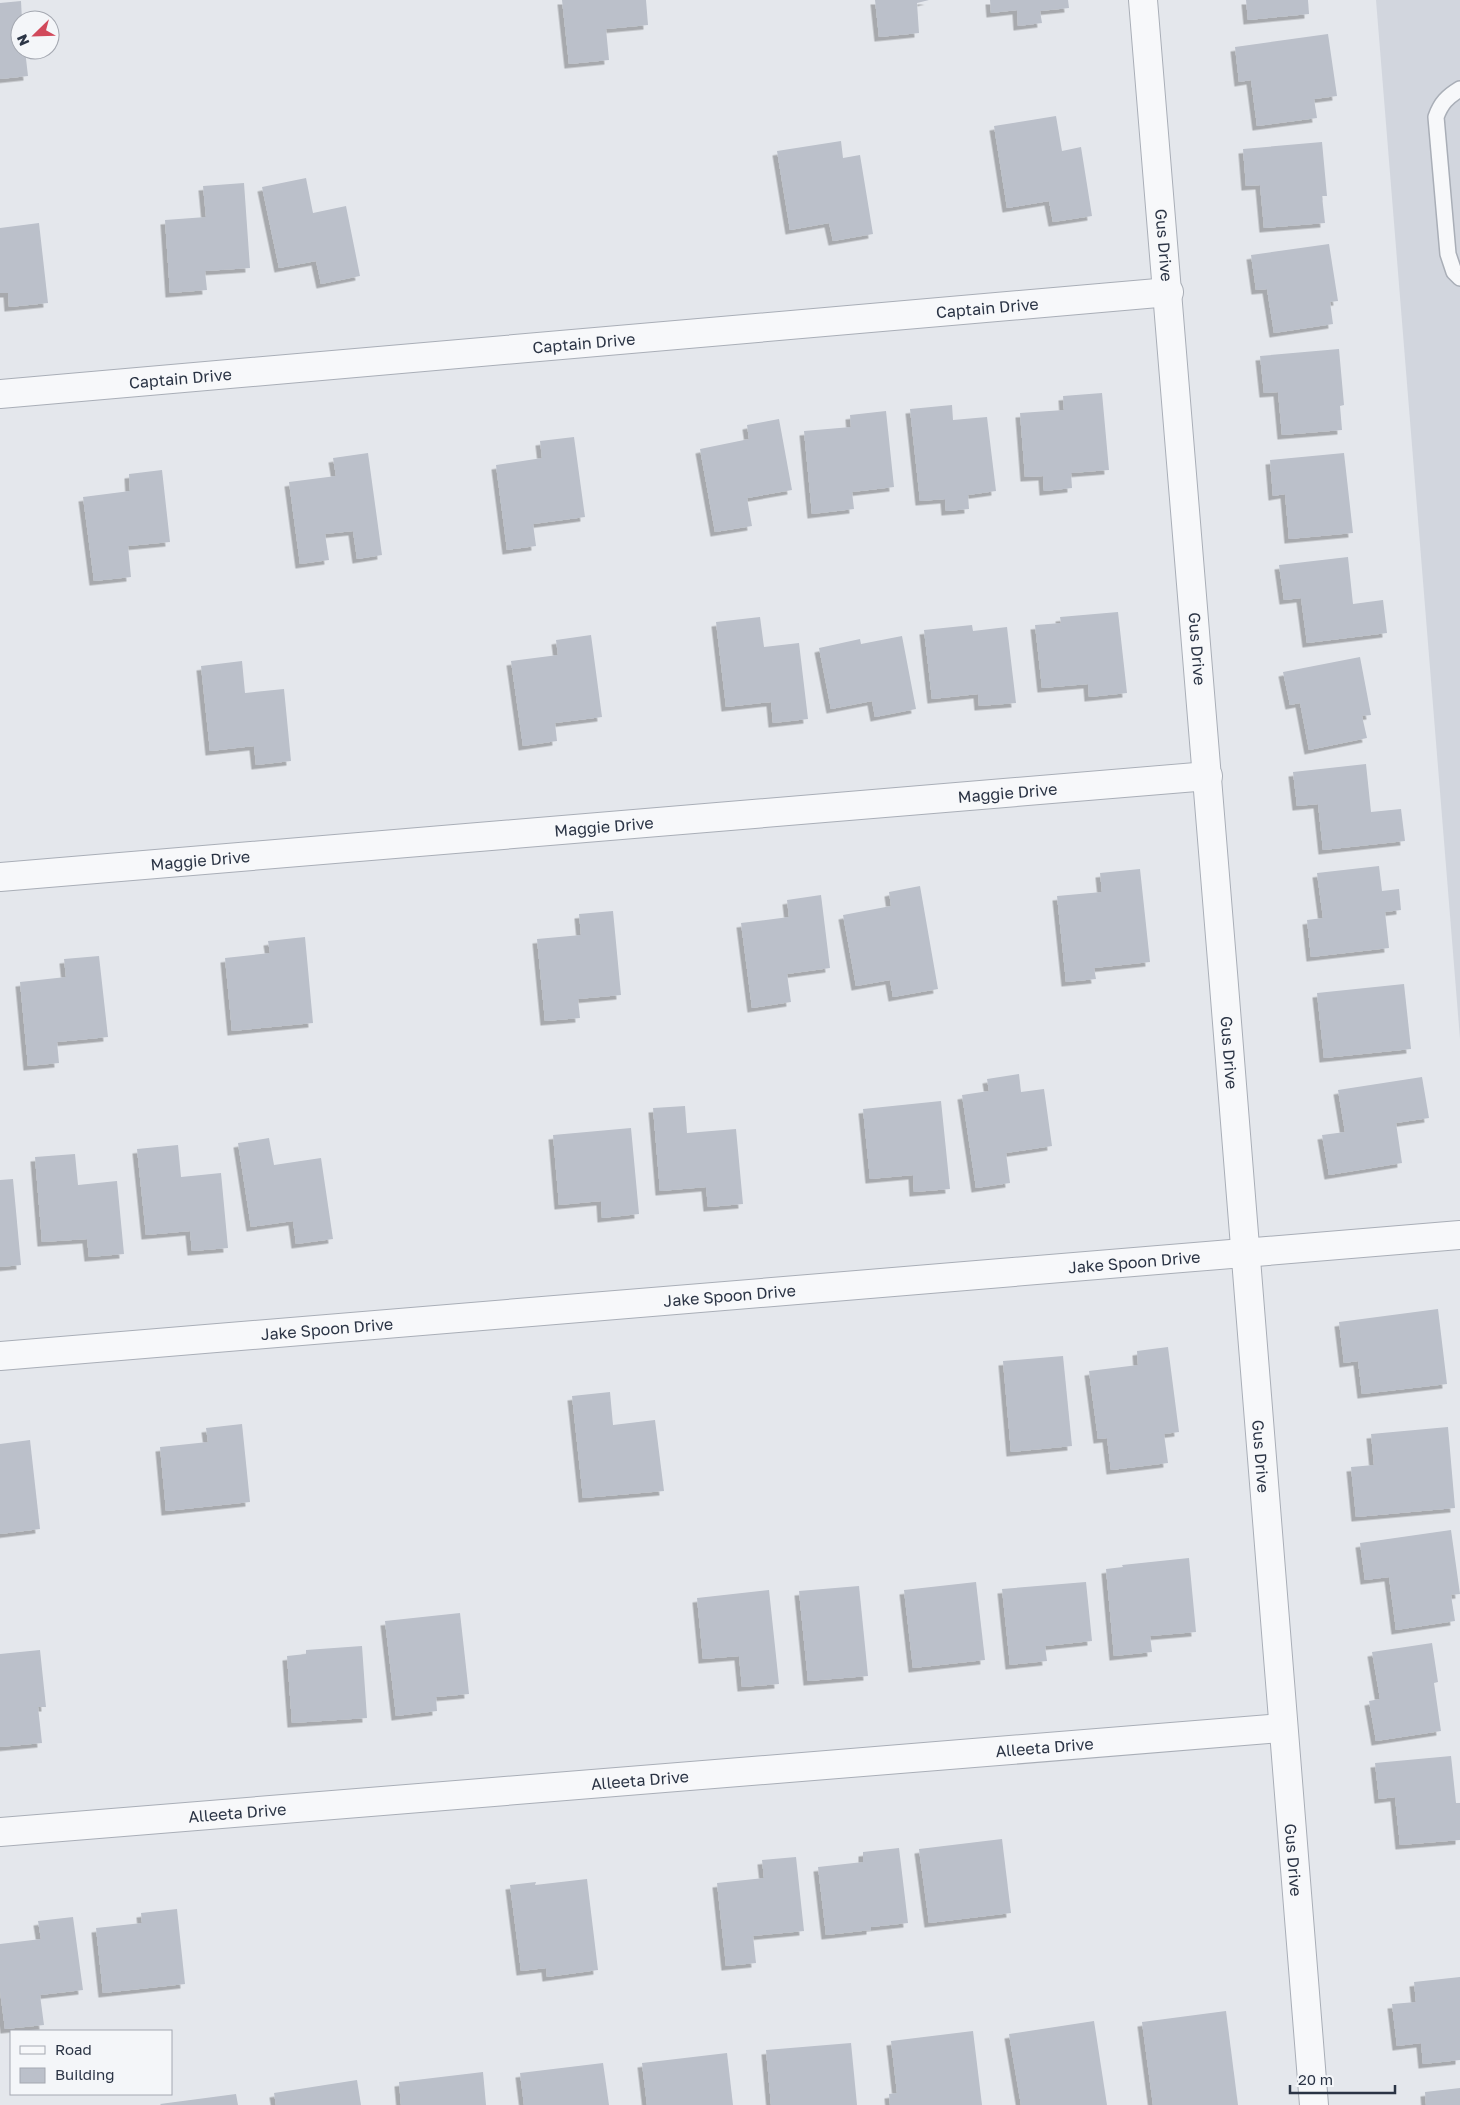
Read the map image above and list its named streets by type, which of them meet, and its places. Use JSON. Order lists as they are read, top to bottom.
{
  "streets": {
    "street": [
      "Gus Drive",
      "Captain Drive",
      "Maggie Drive",
      "Jake Spoon Drive",
      "Alleeta Drive"
    ]
  },
  "crossings": [
    ["Gus Drive", "Captain Drive"],
    ["Gus Drive", "Maggie Drive"],
    ["Gus Drive", "Jake Spoon Drive"],
    ["Gus Drive", "Alleeta Drive"]
  ],
  "legend": ["Road", "Building"],
  "scale_bar": "20 m",
  "north": "bottom left"
}
